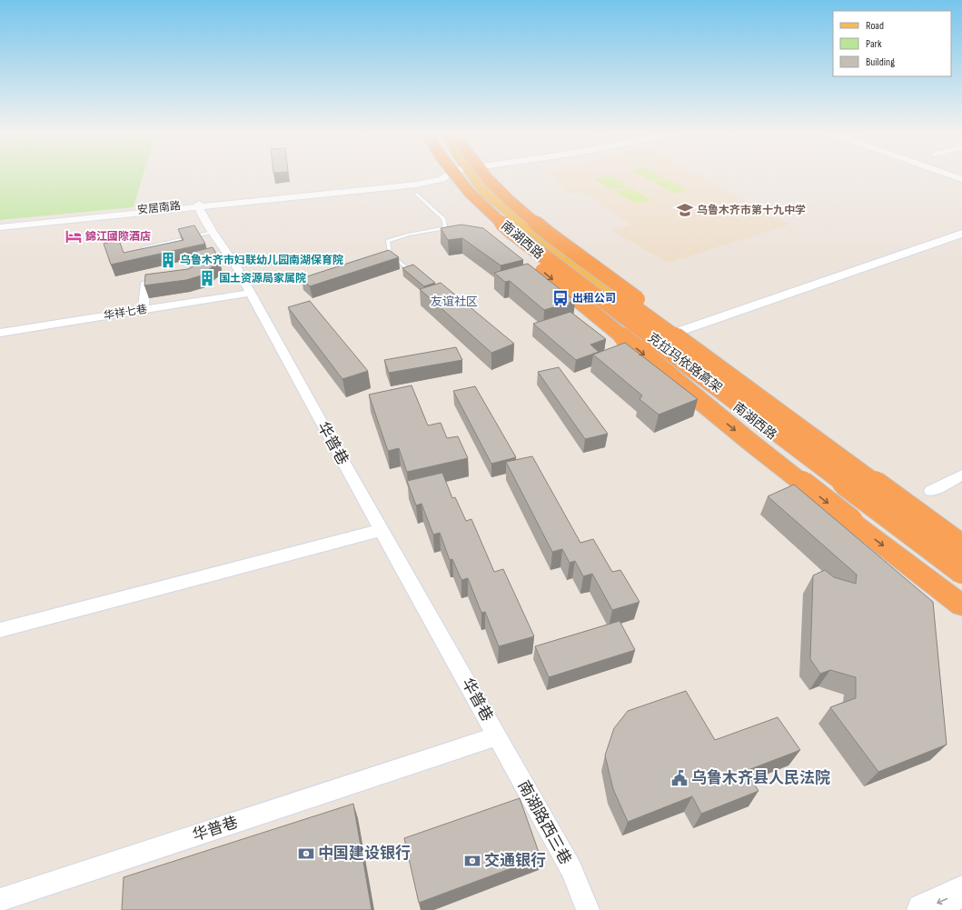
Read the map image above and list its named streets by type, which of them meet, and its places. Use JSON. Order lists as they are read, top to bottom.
{
  "streets": {
    "highway": ["克拉玛依路高架"],
    "main road": ["南湖西路"],
    "street": [
      "安居南路",
      "华祥七巷",
      "华普巷",
      "南湖路西三巷"
    ]
  },
  "crossings": [
    ["安居南路", "华普巷"],
    ["华祥七巷", "华普巷"],
    ["华普巷", "南湖路西三巷"]
  ],
  "districts": ["友谊社区"],
  "places": {
    "school or university": ["乌鲁木齐市第十九中学"],
    "hotel": ["錦江國際酒店"],
    "building": ["乌鲁木齐市妇联幼儿园南湖保育院", "国土资源局家属院"],
    "bus stop": ["出租公司"],
    "public building": ["乌鲁木齐县人民法院"],
    "bank": ["中国建设银行", "交通银行"]
  },
  "legend": ["Road", "Park", "Building"]
}
